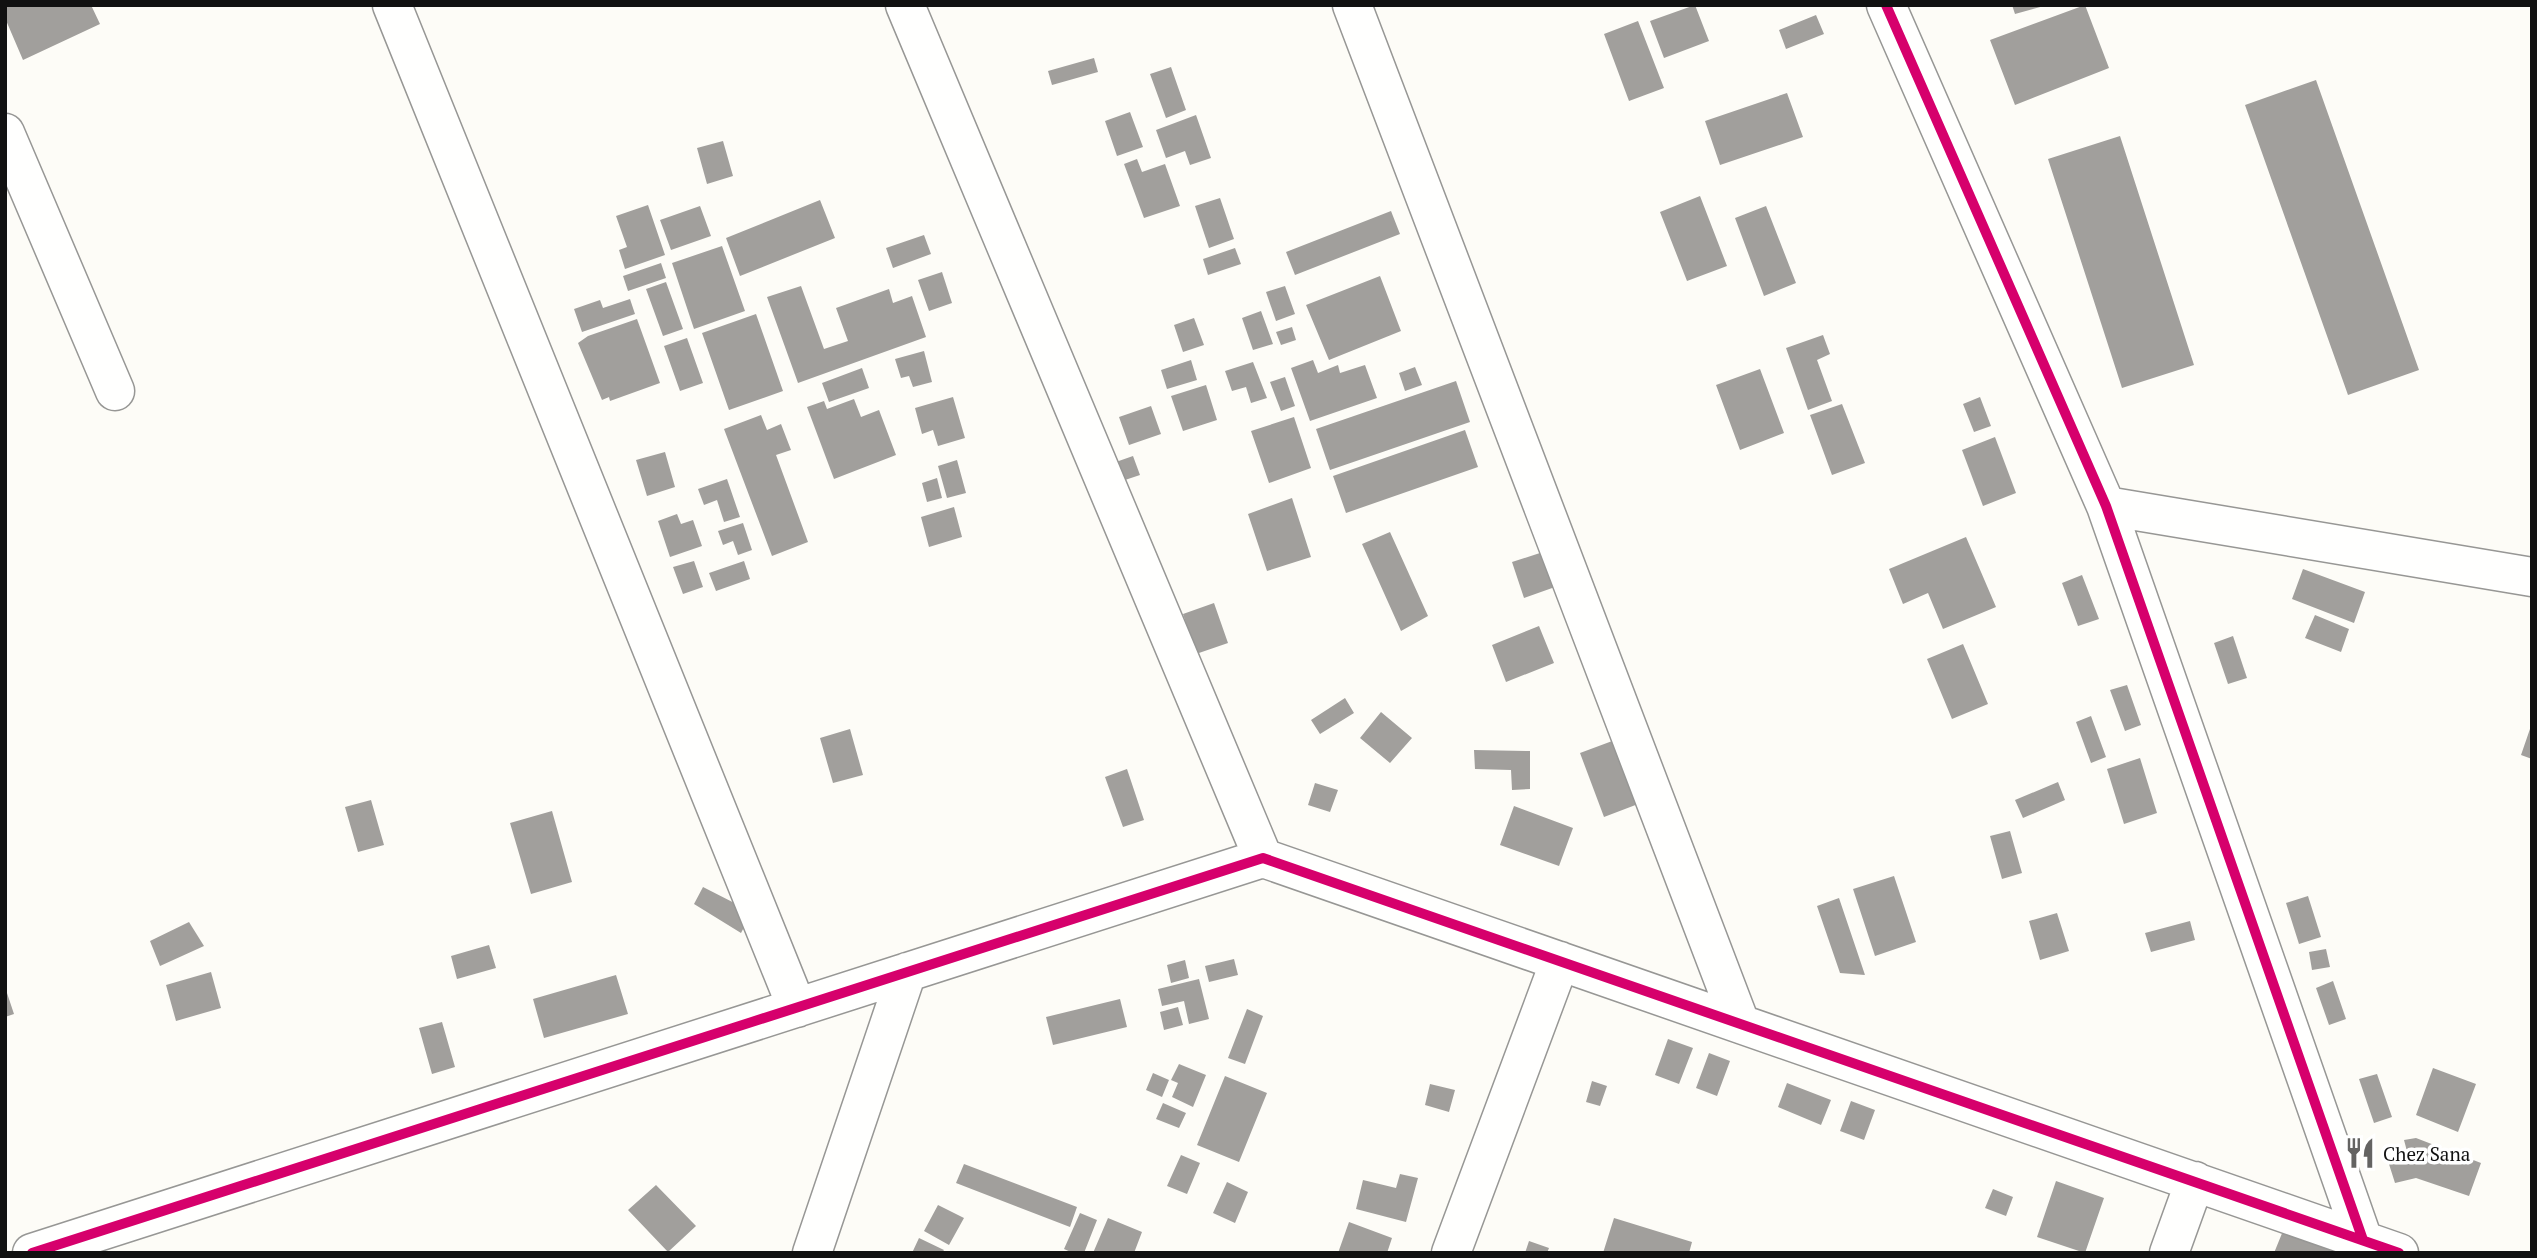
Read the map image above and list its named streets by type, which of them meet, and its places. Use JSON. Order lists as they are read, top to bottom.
{
  "places": {
    "restaurant": ["Chez Sana"]
  }
}
